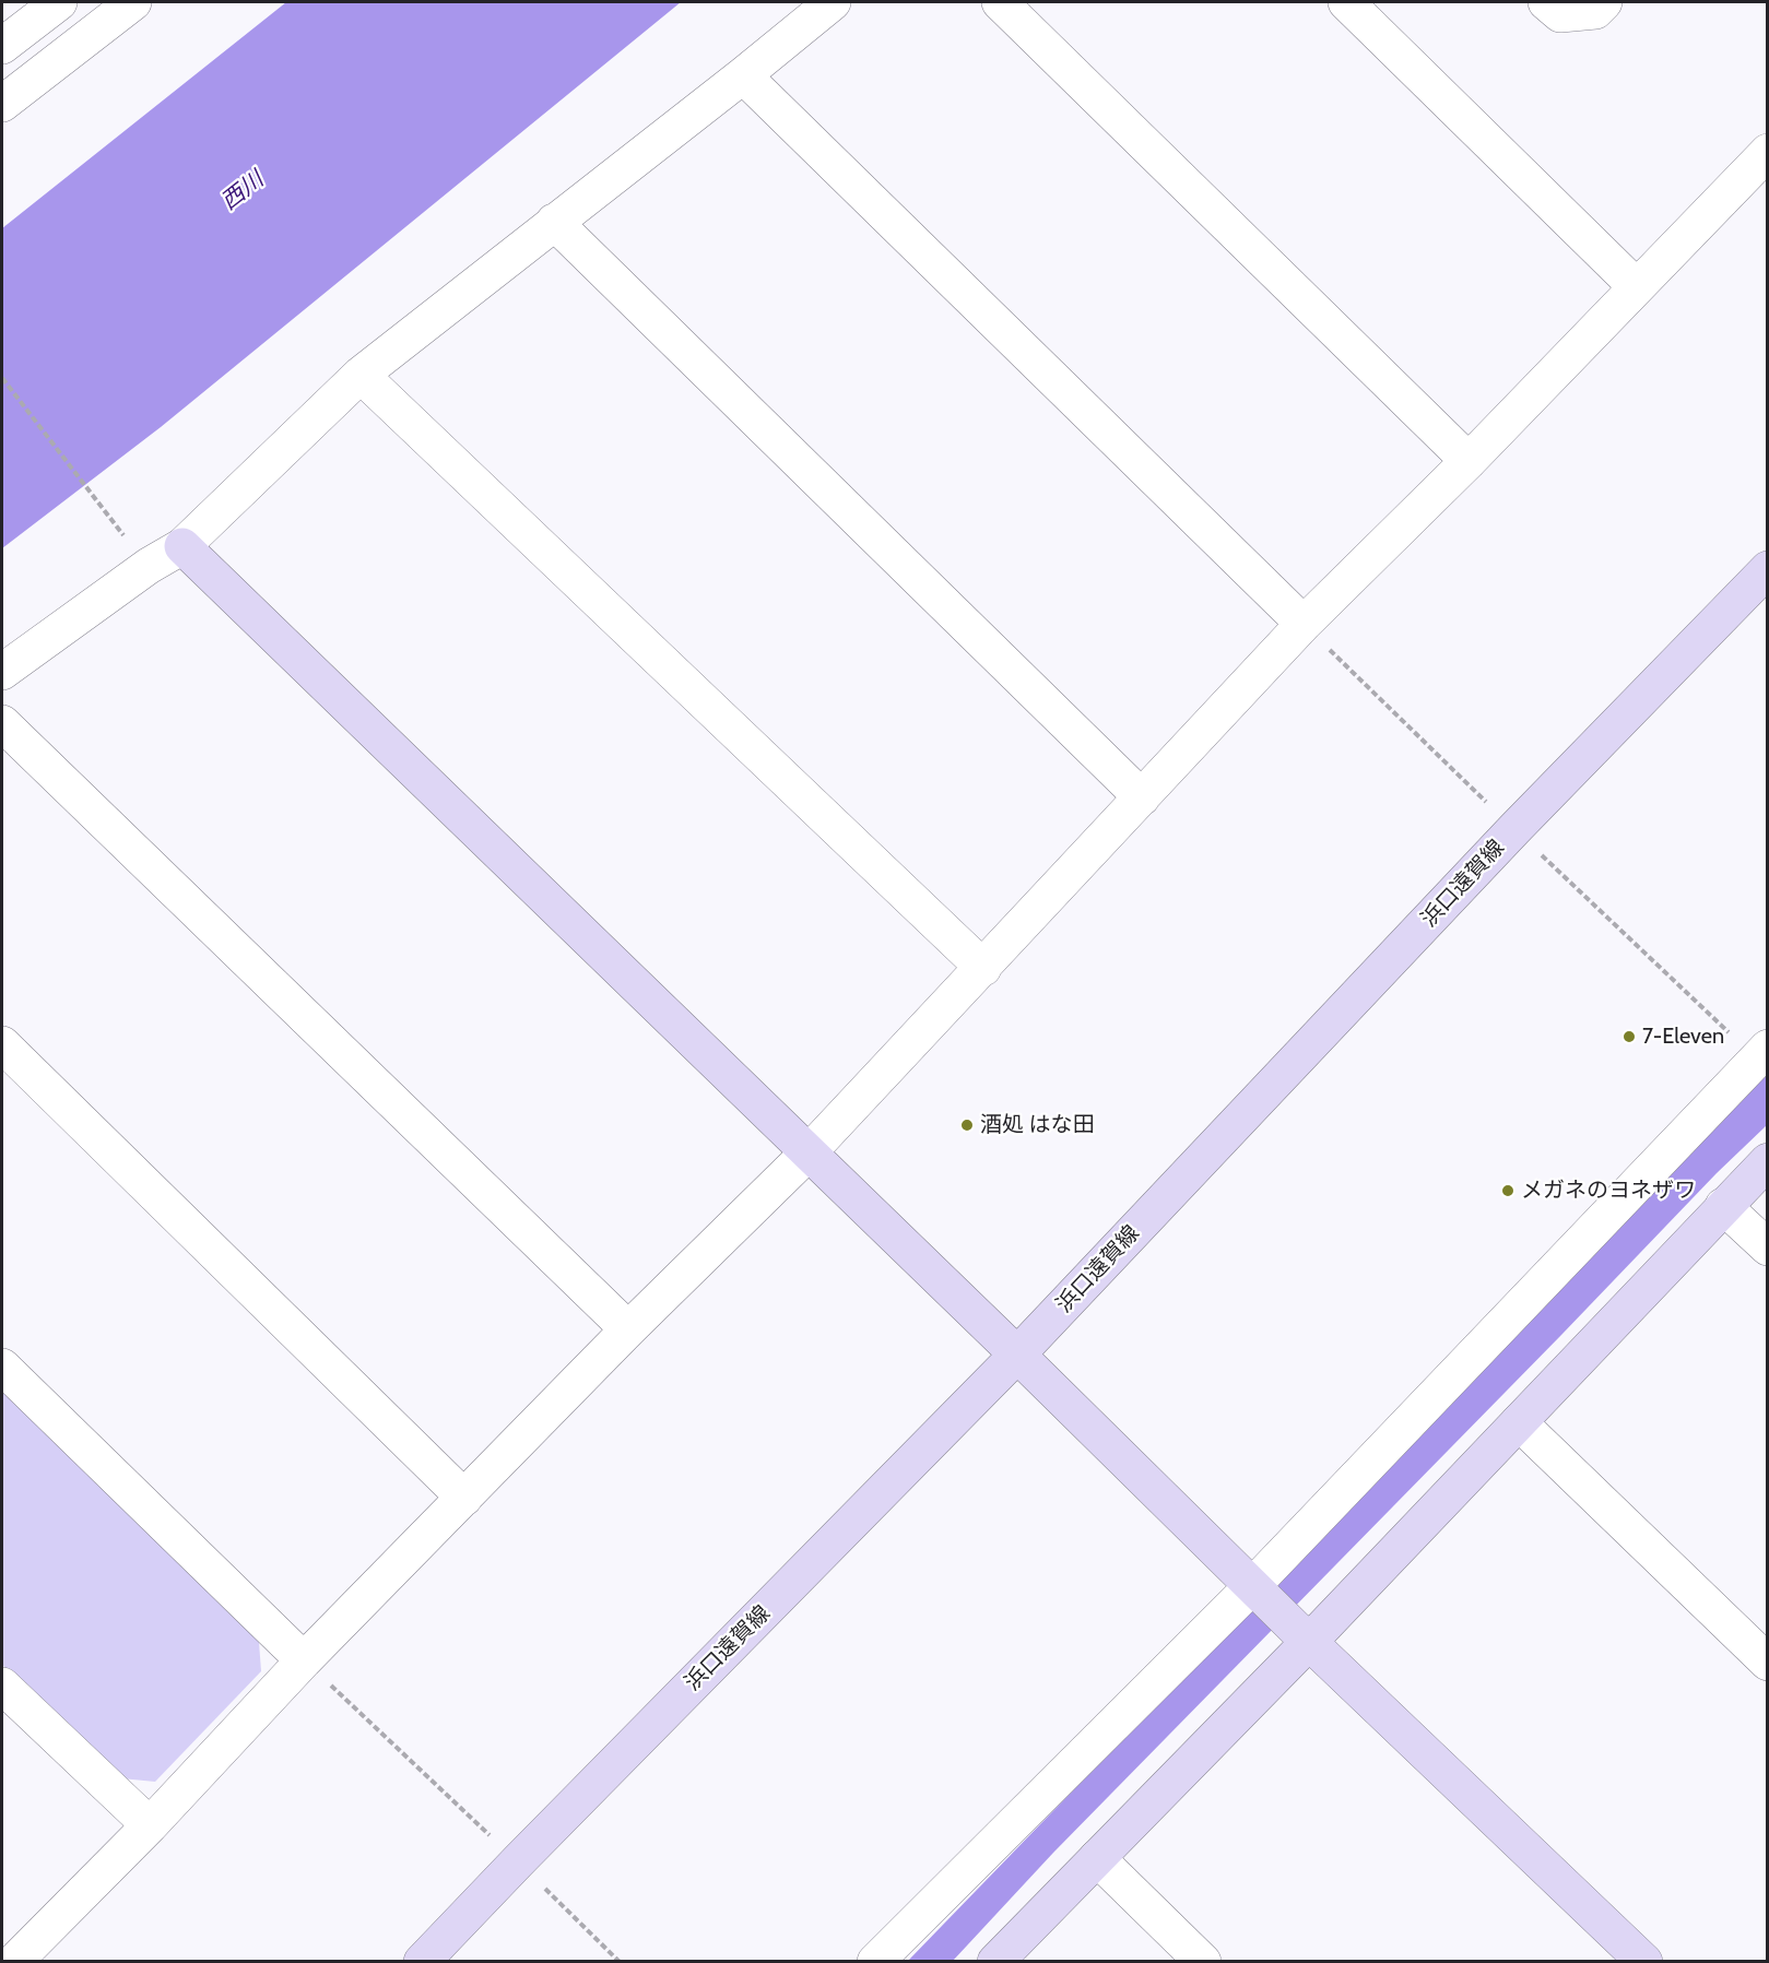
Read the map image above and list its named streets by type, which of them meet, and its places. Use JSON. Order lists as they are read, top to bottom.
{
  "streets": {
    "street": ["浜口遠賀線"]
  },
  "water": ["西川"],
  "places": ["7-Eleven", "酒処 はな田", "メガネのヨネザワ"]
}
